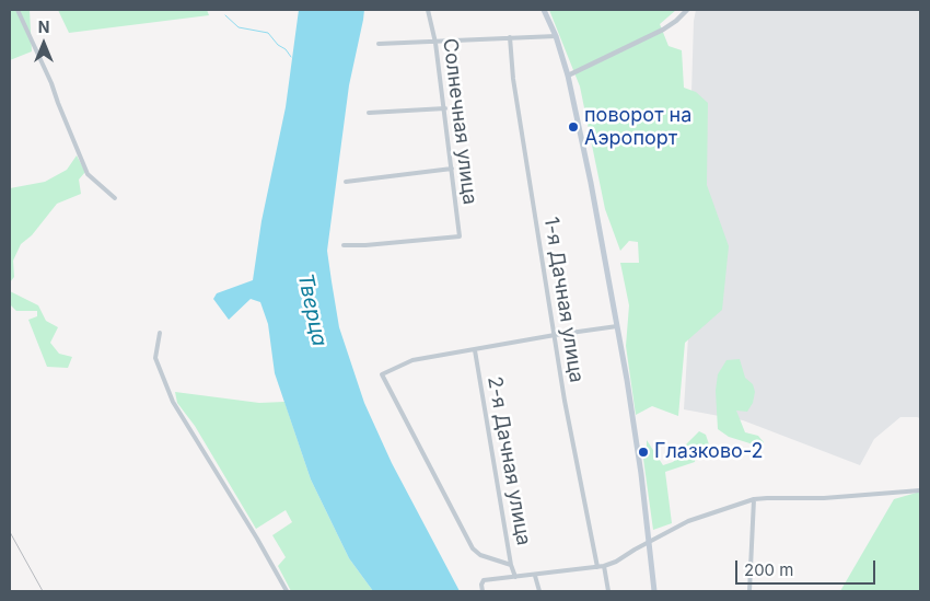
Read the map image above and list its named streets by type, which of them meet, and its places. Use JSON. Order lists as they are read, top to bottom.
{
  "streets": {
    "street": ["Солнечная улица", "1-я Дачная улица", "2-я Дачная улица"]
  },
  "water": ["Тверца"],
  "places": ["поворот на Аэропорт", "Глазково-2"],
  "scale_bar": "200 m",
  "north": "top"
}
